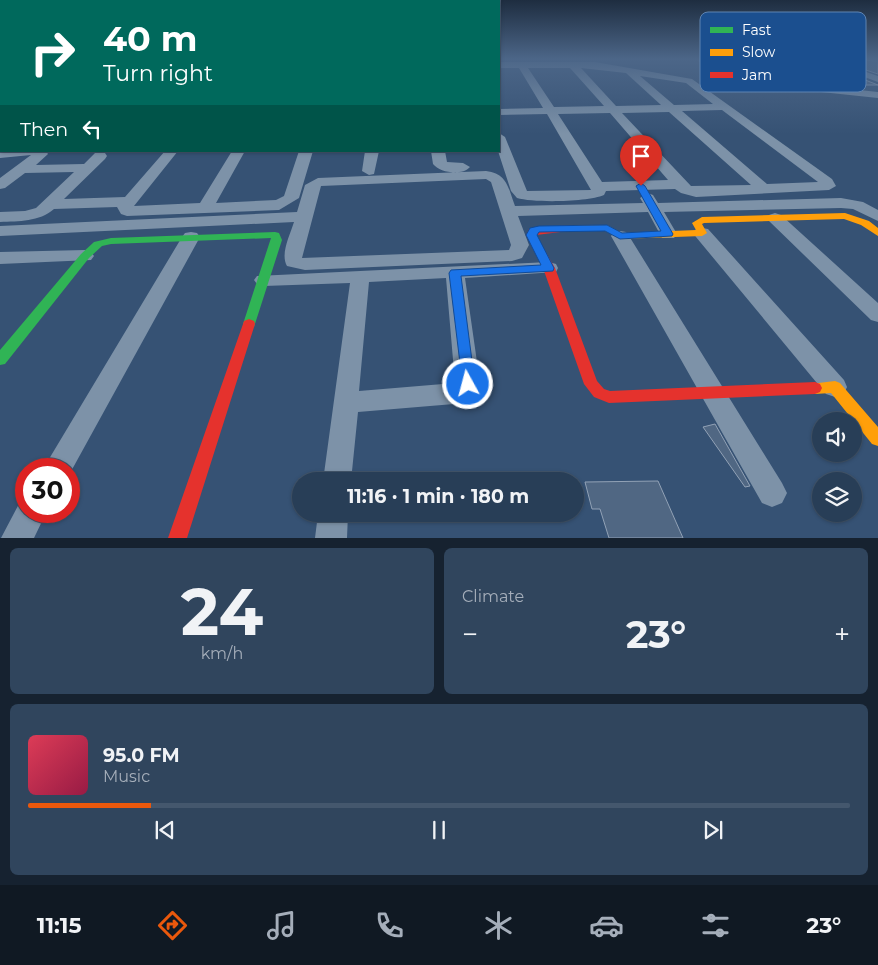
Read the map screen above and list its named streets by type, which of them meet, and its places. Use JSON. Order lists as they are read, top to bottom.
{
  "legend": ["Fast", "Slow", "Jam"],
  "page": {
    "turn": ["40 m", "Turn right"],
    "then": "Then",
    "limit": "30",
    "trip": "11:16 · 1 min · 180 m",
    "tile": [
      ["24", "km/h"],
      "Climate"
    ],
    "heat": ["−", "23°", "+"],
    "song": ["95.0 FM", "Music"],
    "tabs": ["11:15", "23°"]
  }
}
